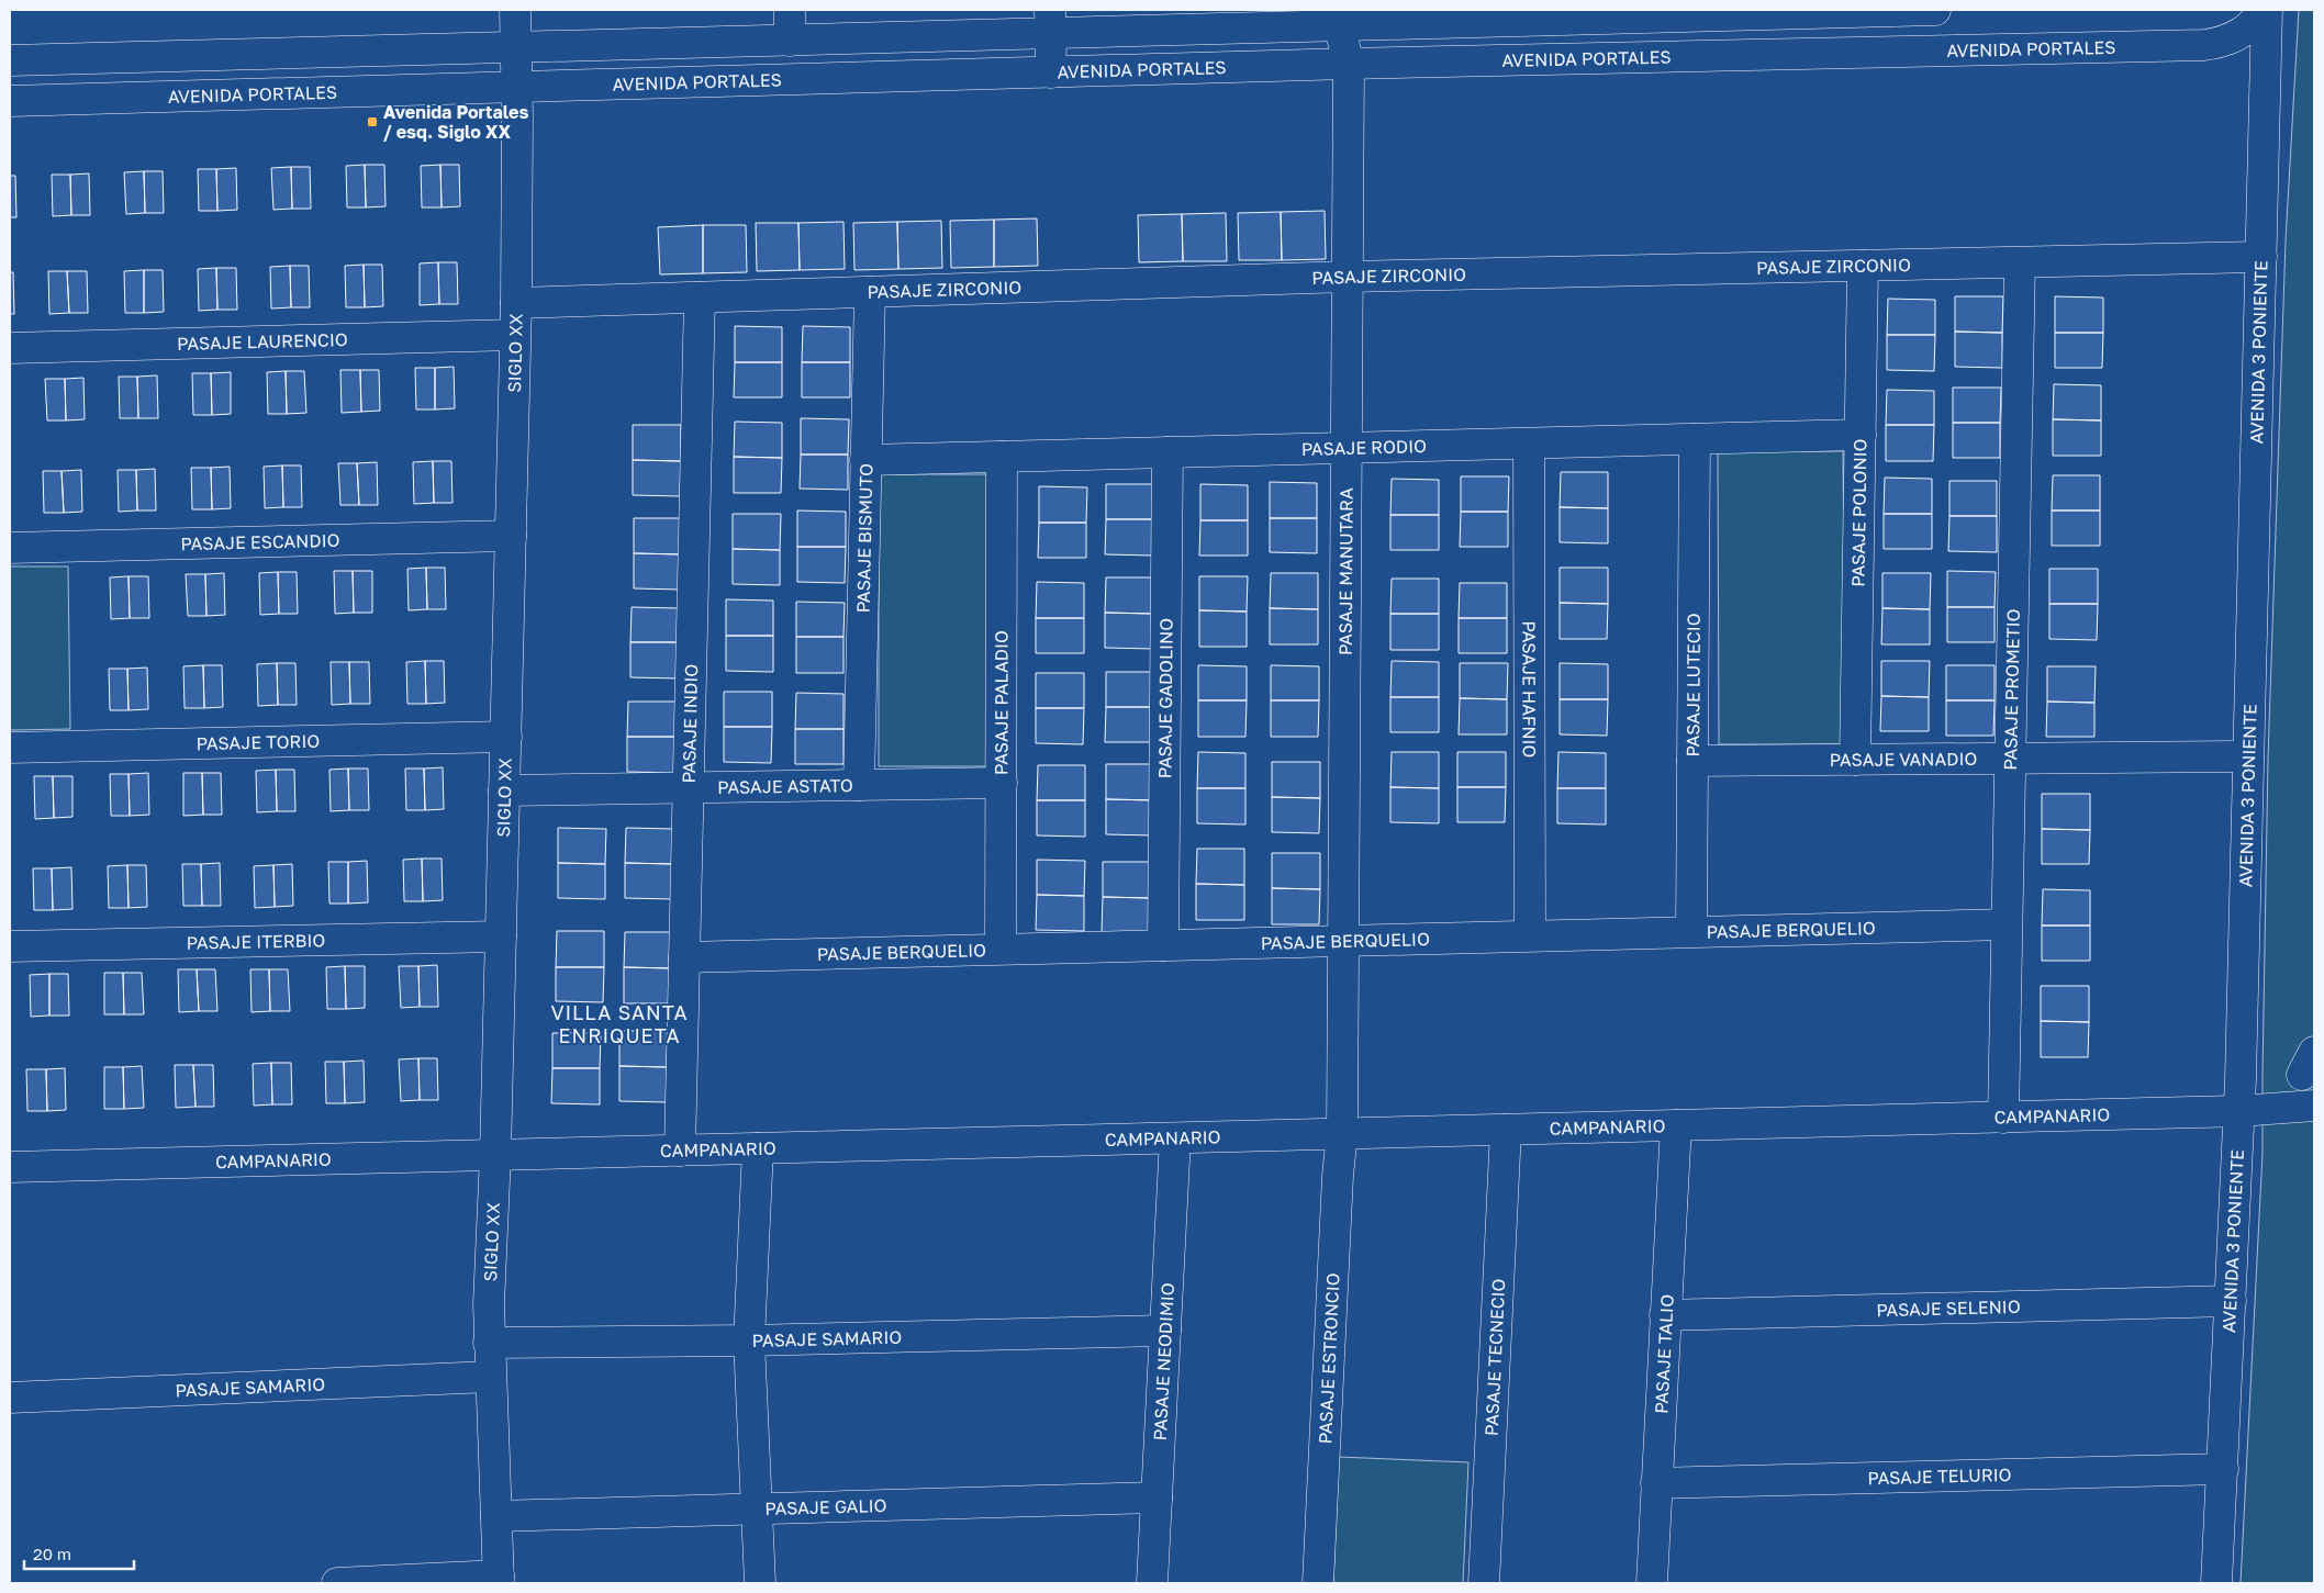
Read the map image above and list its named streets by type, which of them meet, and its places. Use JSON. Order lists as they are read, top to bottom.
{
  "streets": {
    "street": [
      "AVENIDA PORTALES",
      "PASAJE ZIRCONIO",
      "PASAJE LAURENCIO",
      "SIGLO XX",
      "AVENIDA 3 PONIENTE",
      "PASAJE RODIO",
      "PASAJE POLONIO",
      "PASAJE BISMUTO",
      "PASAJE ESCANDIO",
      "PASAJE MANUTARA",
      "PASAJE LUTECIO",
      "PASAJE HAFNIO",
      "PASAJE PROMETIO",
      "PASAJE GADOLINO",
      "PASAJE PALADIO",
      "PASAJE INDIO",
      "PASAJE TORIO",
      "PASAJE VANADIO",
      "PASAJE ASTATO",
      "PASAJE BERQUELIO",
      "PASAJE ITERBIO",
      "CAMPANARIO",
      "PASAJE SELENIO",
      "PASAJE SAMARIO",
      "PASAJE TALIO",
      "PASAJE TECNECIO",
      "PASAJE ESTRONCIO",
      "PASAJE NEODIMIO",
      "PASAJE TELURIO",
      "PASAJE GALIO"
    ]
  },
  "crossings": [
    ["AVENIDA PORTALES", "SIGLO XX"],
    ["AVENIDA PORTALES", "PASAJE MANUTARA"],
    ["PASAJE ZIRCONIO", "SIGLO XX"],
    ["PASAJE ZIRCONIO", "AVENIDA 3 PONIENTE"],
    ["PASAJE ZIRCONIO", "PASAJE POLONIO"],
    ["PASAJE ZIRCONIO", "PASAJE BISMUTO"],
    ["PASAJE ZIRCONIO", "PASAJE MANUTARA"],
    ["PASAJE ZIRCONIO", "PASAJE PROMETIO"],
    ["PASAJE ZIRCONIO", "PASAJE INDIO"],
    ["PASAJE LAURENCIO", "SIGLO XX"],
    ["SIGLO XX", "PASAJE ESCANDIO"],
    ["SIGLO XX", "PASAJE TORIO"],
    ["SIGLO XX", "PASAJE ASTATO"],
    ["SIGLO XX", "PASAJE ITERBIO"],
    ["SIGLO XX", "CAMPANARIO"],
    ["SIGLO XX", "PASAJE SAMARIO"],
    ["SIGLO XX", "PASAJE GALIO"],
    ["AVENIDA 3 PONIENTE", "PASAJE VANADIO"],
    ["AVENIDA 3 PONIENTE", "CAMPANARIO"],
    ["AVENIDA 3 PONIENTE", "PASAJE SELENIO"],
    ["AVENIDA 3 PONIENTE", "PASAJE TELURIO"],
    ["PASAJE RODIO", "PASAJE POLONIO"],
    ["PASAJE RODIO", "PASAJE BISMUTO"],
    ["PASAJE RODIO", "PASAJE MANUTARA"],
    ["PASAJE RODIO", "PASAJE LUTECIO"],
    ["PASAJE RODIO", "PASAJE HAFNIO"],
    ["PASAJE RODIO", "PASAJE GADOLINO"],
    ["PASAJE RODIO", "PASAJE PALADIO"],
    ["PASAJE POLONIO", "PASAJE VANADIO"],
    ["PASAJE BISMUTO", "PASAJE ASTATO"],
    ["PASAJE MANUTARA", "PASAJE BERQUELIO"],
    ["PASAJE MANUTARA", "CAMPANARIO"],
    ["PASAJE MANUTARA", "PASAJE ESTRONCIO"],
    ["PASAJE LUTECIO", "PASAJE VANADIO"],
    ["PASAJE LUTECIO", "PASAJE BERQUELIO"],
    ["PASAJE HAFNIO", "PASAJE BERQUELIO"],
    ["PASAJE PROMETIO", "PASAJE VANADIO"],
    ["PASAJE PROMETIO", "PASAJE BERQUELIO"],
    ["PASAJE PROMETIO", "CAMPANARIO"],
    ["PASAJE GADOLINO", "PASAJE BERQUELIO"],
    ["PASAJE PALADIO", "PASAJE ASTATO"],
    ["PASAJE PALADIO", "PASAJE BERQUELIO"],
    ["PASAJE INDIO", "PASAJE ASTATO"],
    ["PASAJE INDIO", "PASAJE BERQUELIO"],
    ["PASAJE INDIO", "CAMPANARIO"],
    ["CAMPANARIO", "PASAJE TALIO"],
    ["CAMPANARIO", "PASAJE TECNECIO"],
    ["CAMPANARIO", "PASAJE ESTRONCIO"],
    ["CAMPANARIO", "PASAJE NEODIMIO"],
    ["PASAJE SELENIO", "PASAJE TALIO"],
    ["PASAJE SAMARIO", "PASAJE NEODIMIO"],
    ["PASAJE TALIO", "PASAJE TELURIO"],
    ["PASAJE NEODIMIO", "PASAJE GALIO"]
  ],
  "districts": ["VILLA SANTA ENRIQUETA"],
  "places": {
    "transit": ["Avenida Portales / esq. Siglo XX"]
  },
  "scale_bar": "20 m"
}
